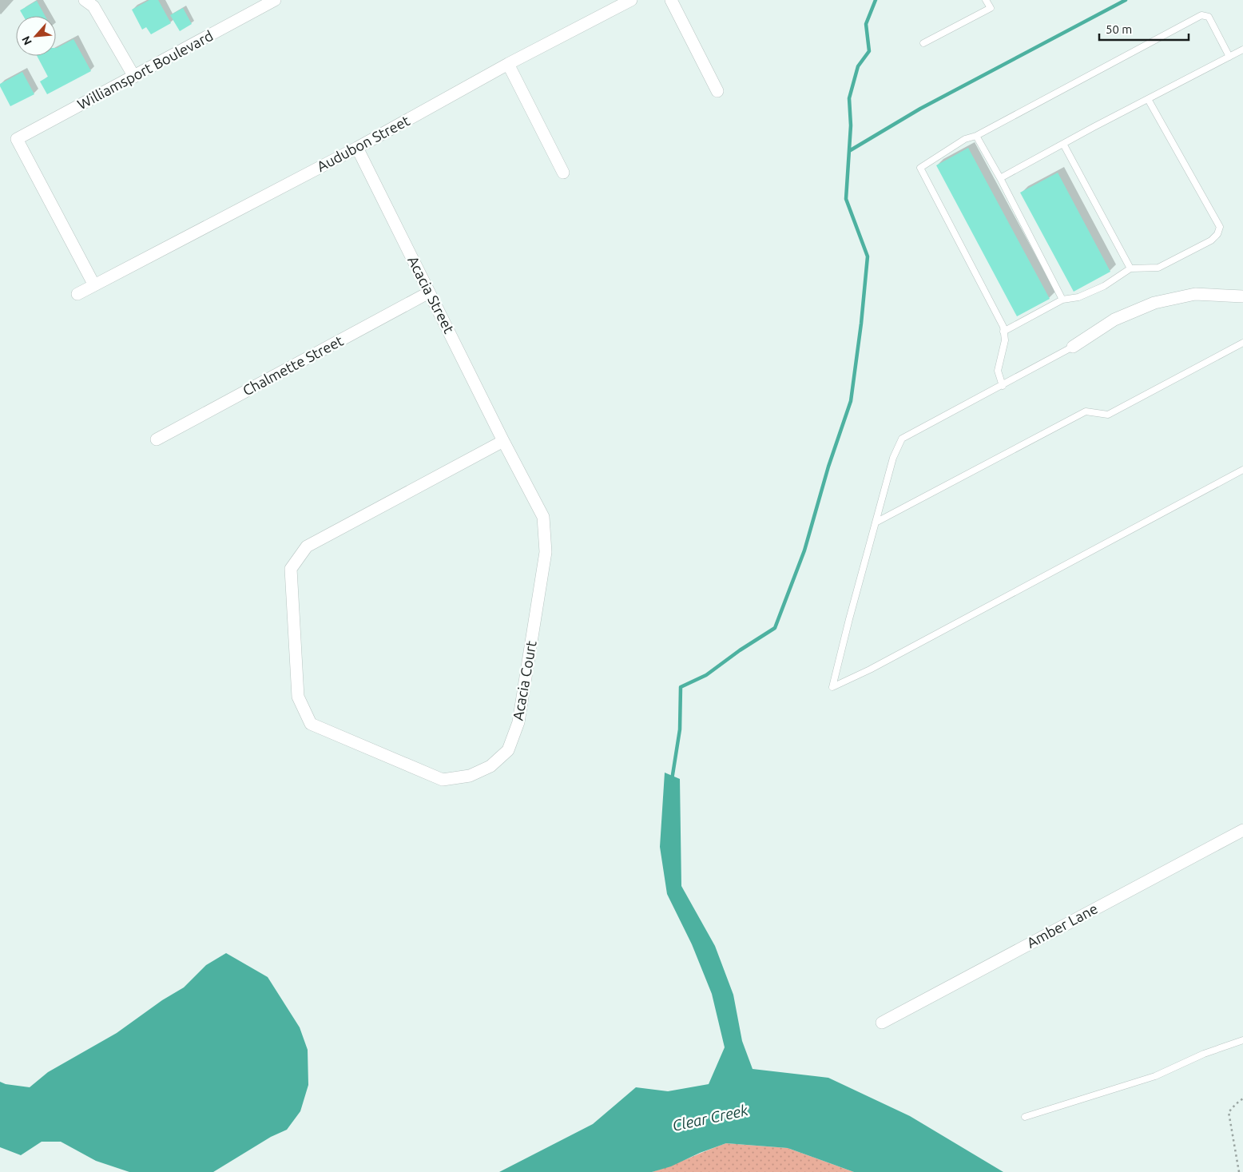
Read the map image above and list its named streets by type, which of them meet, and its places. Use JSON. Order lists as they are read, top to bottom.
{
  "streets": {
    "street": [
      "Williamsport Boulevard",
      "Audubon Street",
      "Acacia Street",
      "Chalmette Street",
      "Acacia Court",
      "Amber Lane"
    ]
  },
  "crossings": [
    ["Williamsport Boulevard", "Audubon Street"],
    ["Audubon Street", "Acacia Street"],
    ["Acacia Street", "Chalmette Street"],
    ["Acacia Street", "Acacia Court"]
  ],
  "water": ["Clear Creek"],
  "scale_bar": "50 m",
  "north": "bottom left"
}
